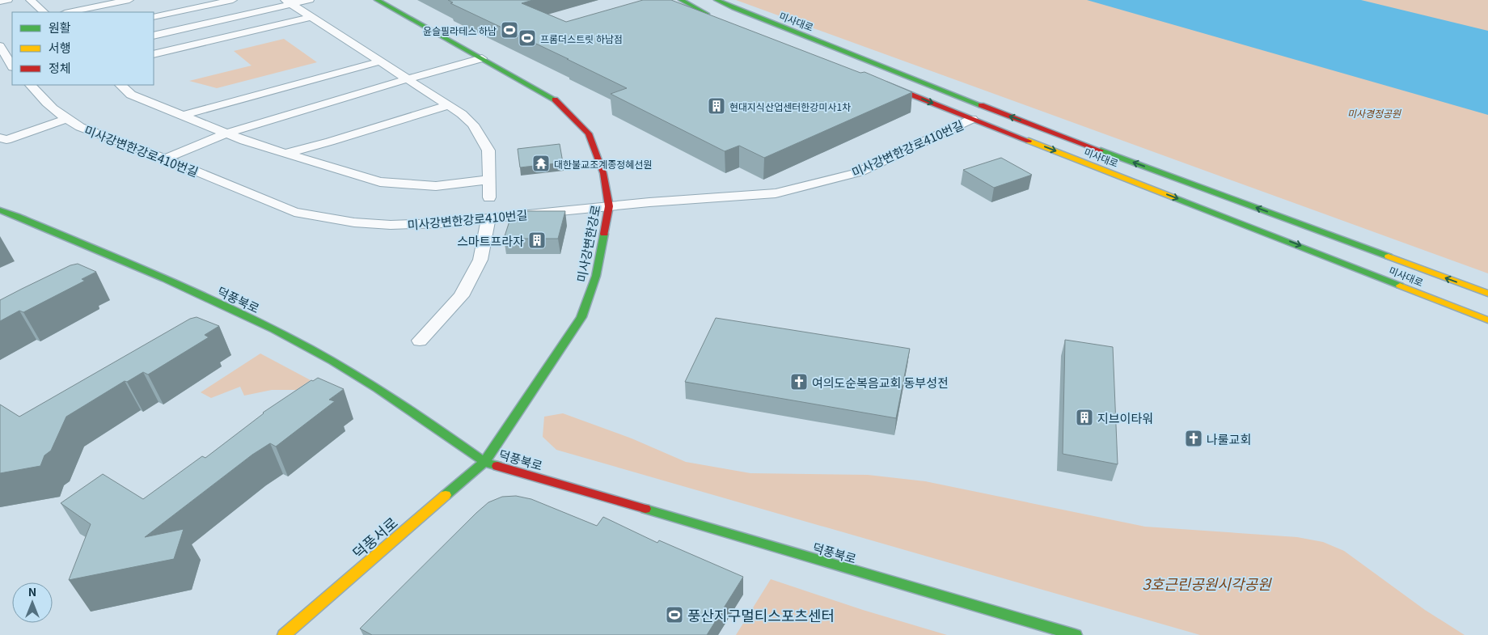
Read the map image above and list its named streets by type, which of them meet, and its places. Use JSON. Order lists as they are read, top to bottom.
{
  "streets": {
    "street": [
      "미사대로",
      "미사강변한강로410번길",
      "미사강변한강로",
      "덕풍북로",
      "덕풍서로"
    ]
  },
  "crossings": [
    ["미사대로", "미사강변한강로410번길"],
    ["미사강변한강로410번길", "미사강변한강로"],
    ["미사강변한강로", "덕풍북로"],
    ["미사강변한강로", "덕풍서로"],
    ["덕풍북로", "덕풍서로"]
  ],
  "parks": ["미사경정공원", "3호근린공원시각공원"],
  "places": {
    "sports": ["윤슬필라테스 하남", "프롬더스트릿 하남점", "풍산지구멀티스포츠센터"],
    "building": ["현대지식산업센터한강미사1차", "스마트프라자", "지브이타워"],
    "temple": ["대한불교조계종정혜선원"],
    "church": ["여의도순복음교회 동부성전", "나룰교회"]
  },
  "legend": ["원활", "서행", "정체"],
  "north": "top"
}
